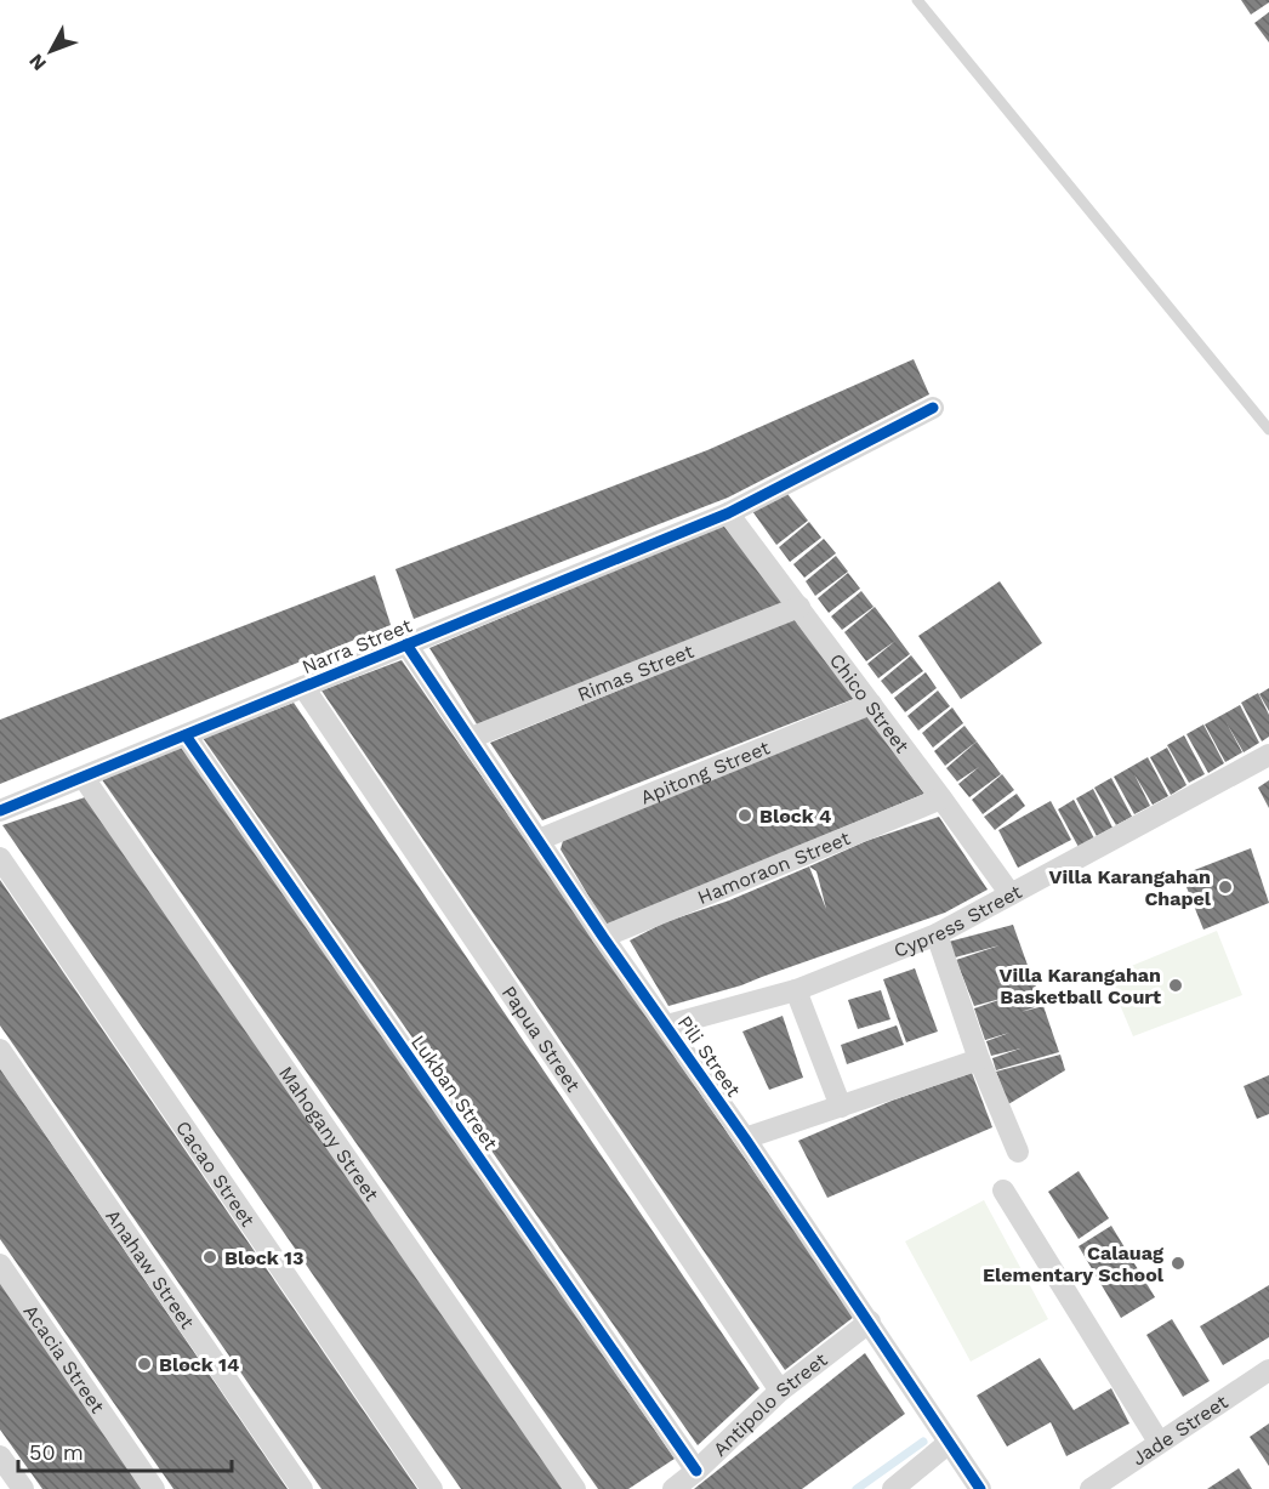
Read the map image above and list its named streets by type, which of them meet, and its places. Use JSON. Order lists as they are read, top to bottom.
{
  "streets": {
    "street": [
      "Narra Street",
      "Rimas Street",
      "Chico Street",
      "Apitong Street",
      "Hamoraon Street",
      "Cypress Street",
      "Papua Street",
      "Pili Street",
      "Lukban Street",
      "Mahogany Street",
      "Cacao Street",
      "Anahaw Street",
      "Acacia Street",
      "Antipolo Street",
      "Jade Street"
    ]
  },
  "crossings": [
    ["Narra Street", "Chico Street"],
    ["Narra Street", "Papua Street"],
    ["Narra Street", "Pili Street"],
    ["Narra Street", "Lukban Street"],
    ["Narra Street", "Mahogany Street"],
    ["Rimas Street", "Chico Street"],
    ["Rimas Street", "Pili Street"],
    ["Chico Street", "Apitong Street"],
    ["Chico Street", "Hamoraon Street"],
    ["Chico Street", "Cypress Street"],
    ["Apitong Street", "Pili Street"],
    ["Hamoraon Street", "Pili Street"],
    ["Cypress Street", "Pili Street"],
    ["Papua Street", "Antipolo Street"],
    ["Pili Street", "Antipolo Street"],
    ["Lukban Street", "Antipolo Street"]
  ],
  "places": [
    "Block 4",
    "Villa Karangahan Chapel",
    "Villa Karangahan Basketball Court",
    "Block 13",
    "Calauag Elementary School",
    "Block 14"
  ],
  "scale_bar": "50 m",
  "north": "bottom left"
}
